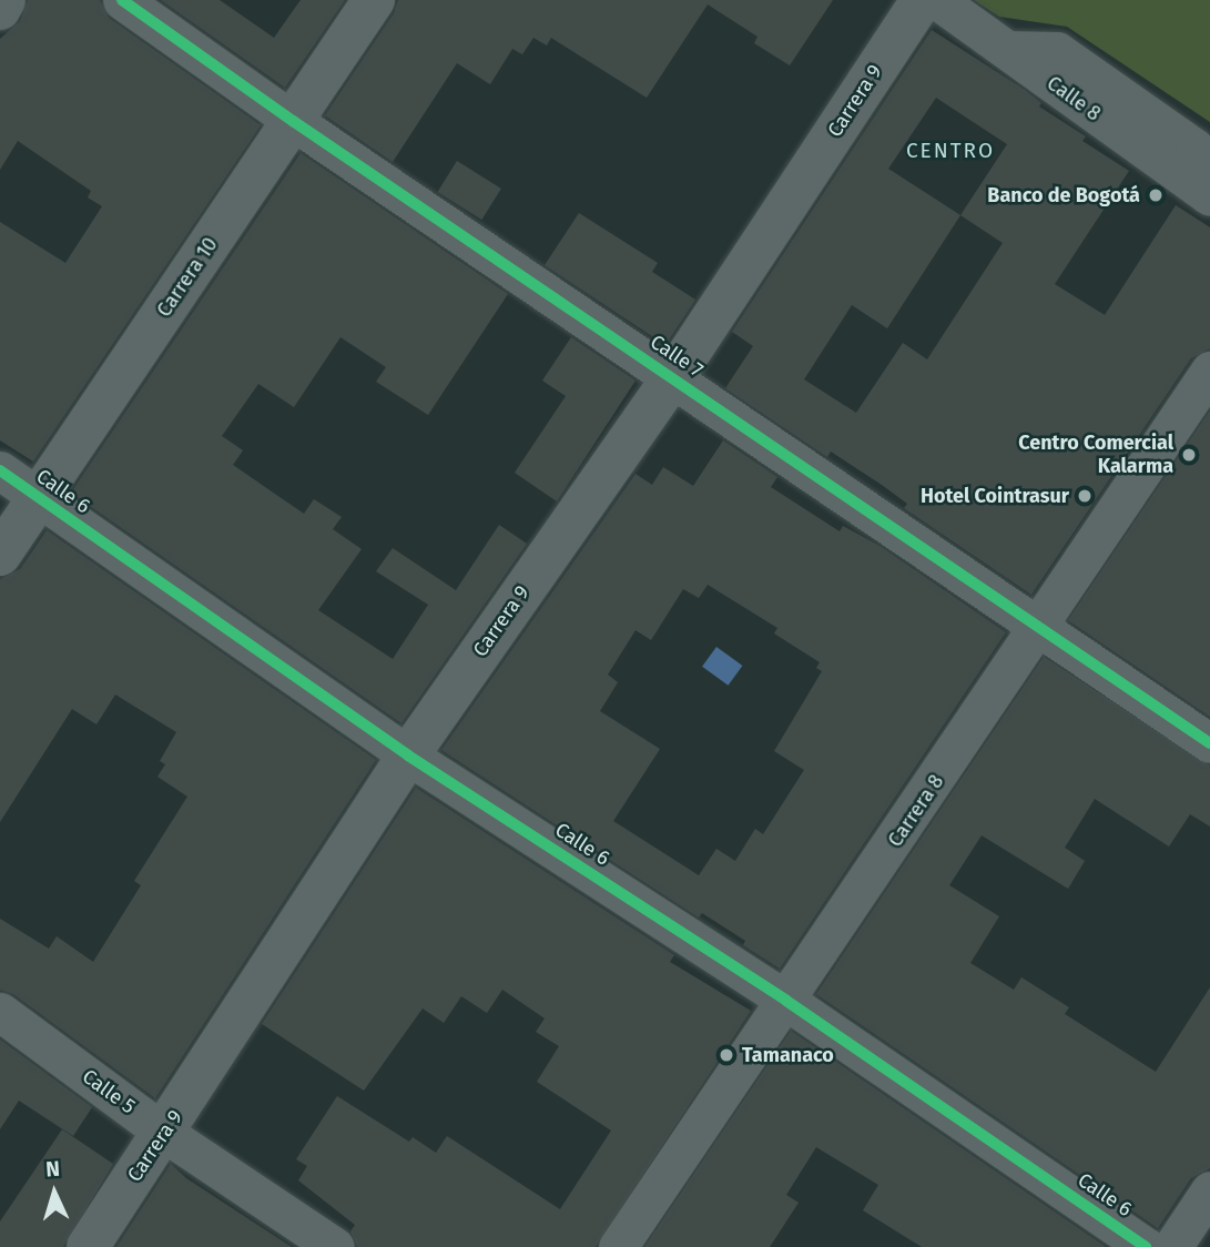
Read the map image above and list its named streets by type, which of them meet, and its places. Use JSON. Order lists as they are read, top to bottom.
{
  "streets": {
    "main road": ["Carrera 9", "Carrera 10"],
    "street": [
      "Calle 8",
      "Calle 7",
      "Calle 6",
      "Carrera 8",
      "Calle 5"
    ]
  },
  "crossings": [
    ["Carrera 9", "Calle 7"],
    ["Carrera 9", "Calle 6"],
    ["Carrera 9", "Calle 5"],
    ["Carrera 10", "Calle 7"],
    ["Carrera 10", "Calle 6"],
    ["Calle 7", "Carrera 8"],
    ["Calle 6", "Carrera 8"]
  ],
  "districts": ["CENTRO"],
  "places": [
    "Banco de Bogotá",
    "Centro Comercial Kalarma",
    "Hotel Cointrasur",
    "Tamanaco"
  ],
  "north": "top"
}
